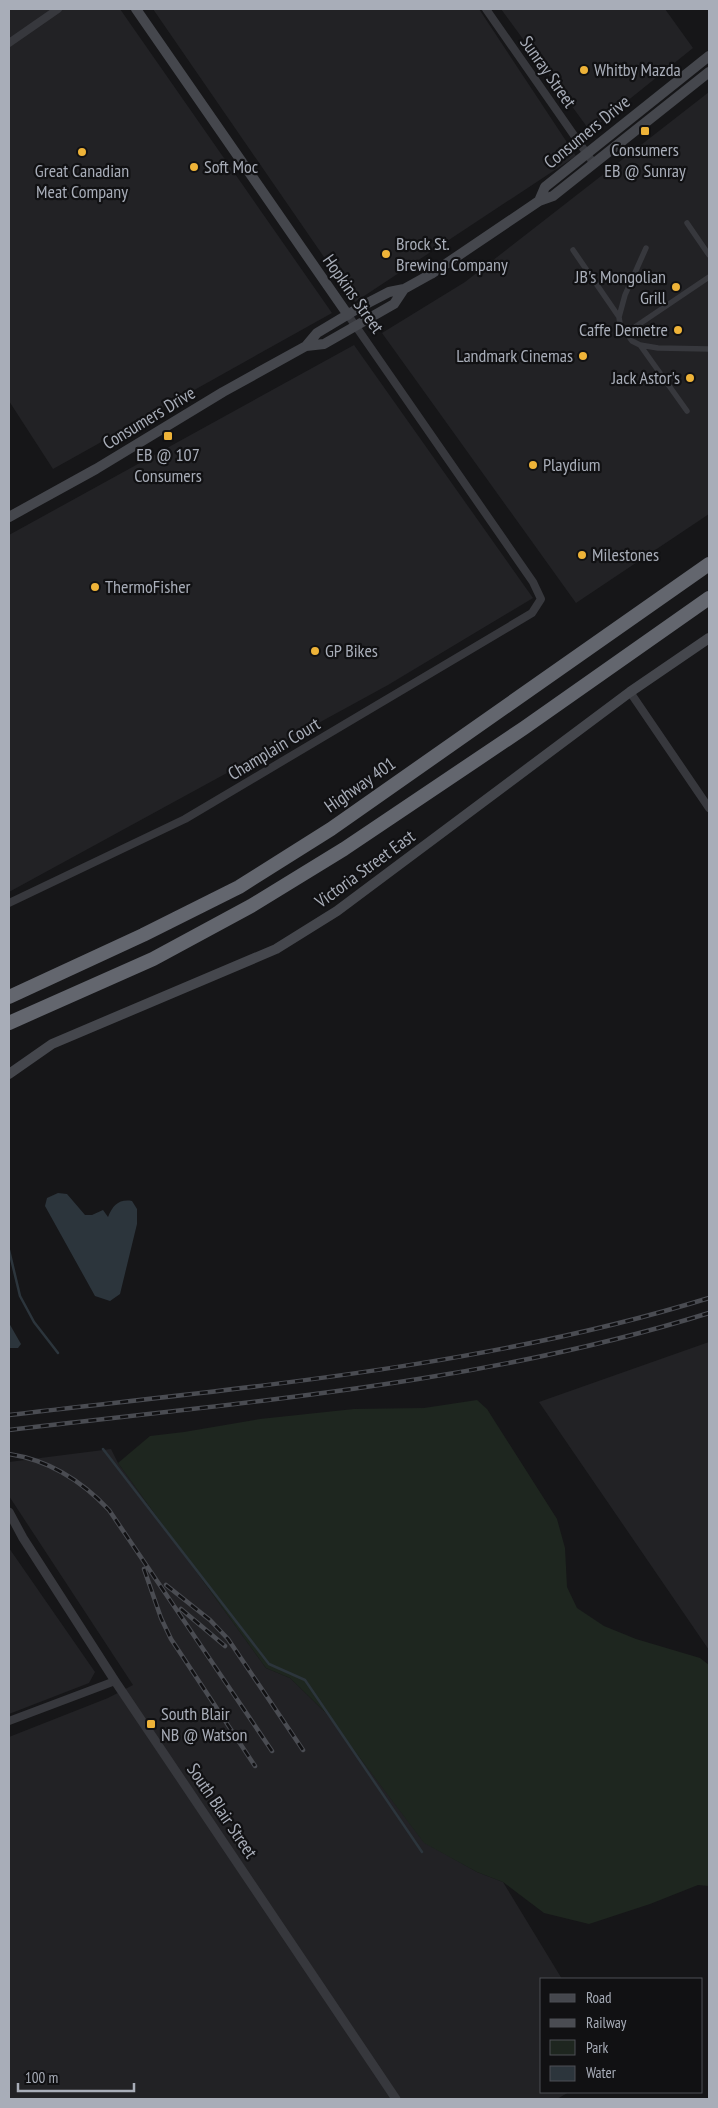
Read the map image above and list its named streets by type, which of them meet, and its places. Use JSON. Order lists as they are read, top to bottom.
{
  "streets": {
    "highway": ["Highway 401"],
    "main road": ["Consumers Drive", "Hopkins Street", "Victoria Street East"],
    "street": ["Sunray Street", "Champlain Court", "South Blair Street"]
  },
  "crossings": [
    ["Sunray Street", "Consumers Drive"],
    ["Consumers Drive", "Hopkins Street"],
    ["Hopkins Street", "Champlain Court"]
  ],
  "places": {
    "other": [
      "Whitby Mazda",
      "Great Canadian Meat Company",
      "Soft Moc",
      "Brock St. Brewing Company",
      "JB's Mongolian Grill",
      "Caffe Demetre",
      "Landmark Cinemas",
      "Jack Astor's",
      "Playdium",
      "Milestones",
      "ThermoFisher",
      "GP Bikes"
    ],
    "transit": ["Consumers EB @ Sunray", "EB @ 107 Consumers", "South Blair NB @ Watson"]
  },
  "legend": [
    "Road",
    "Railway",
    "Park",
    "Water"
  ],
  "scale_bar": "100 m"
}
